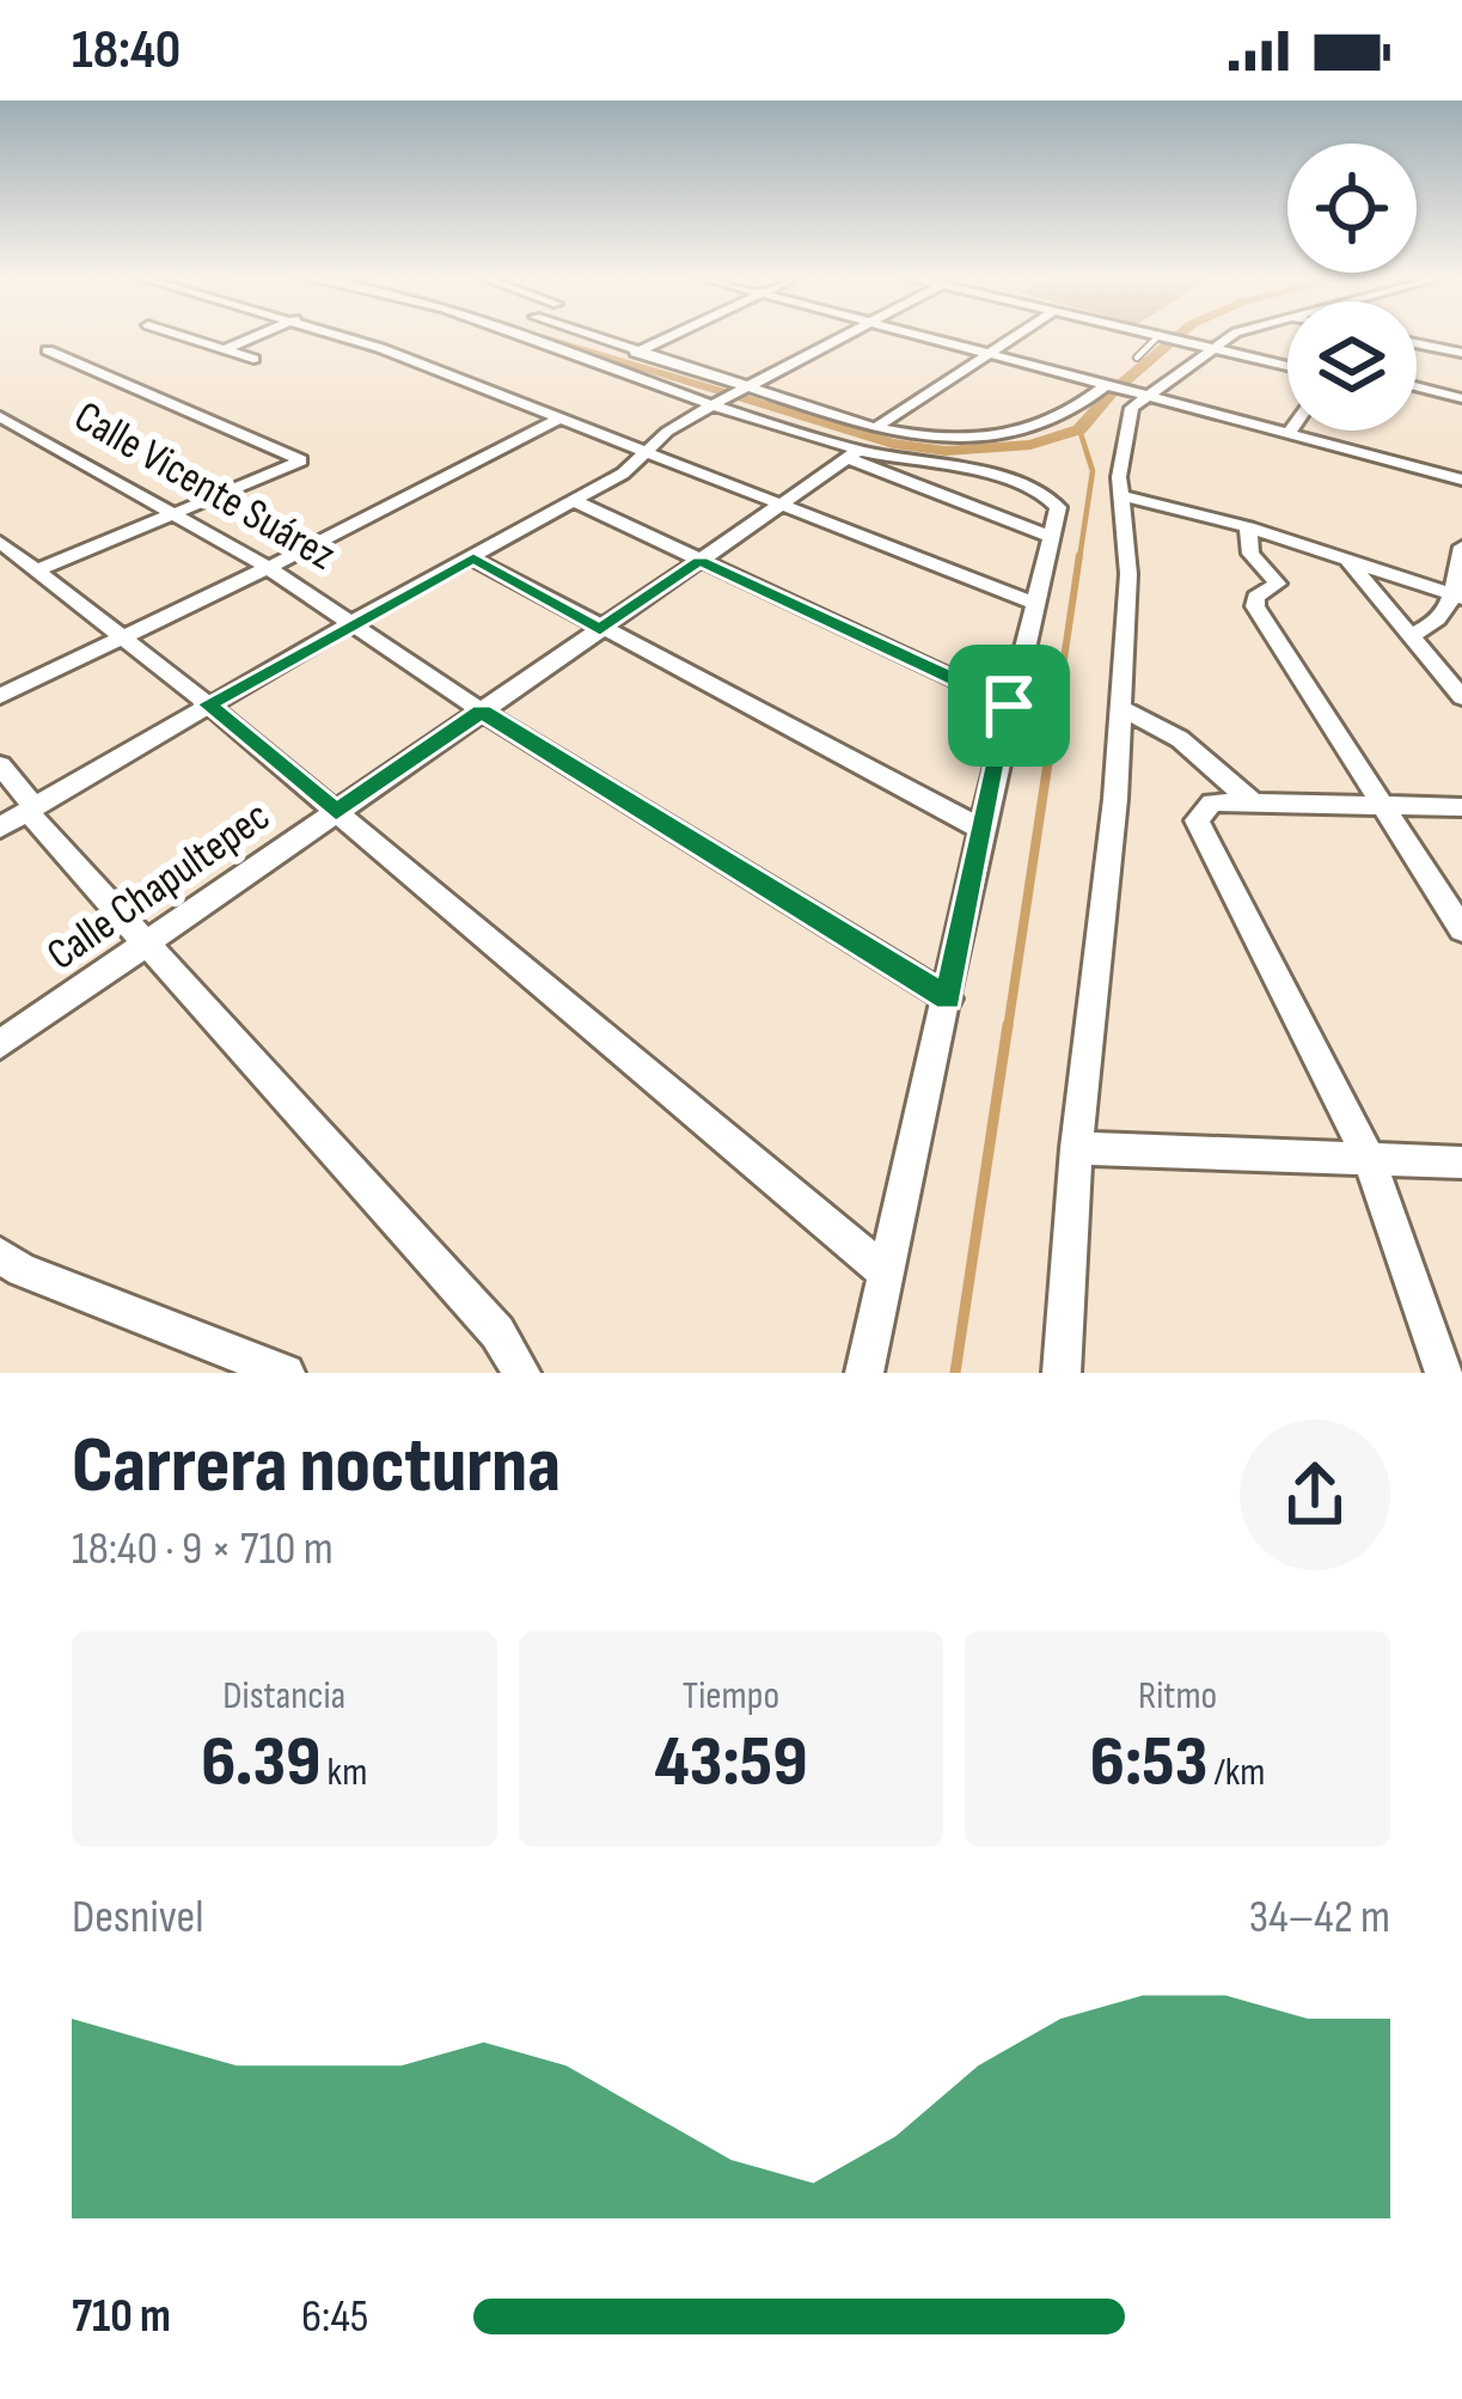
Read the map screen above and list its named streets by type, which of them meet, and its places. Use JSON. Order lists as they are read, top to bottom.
{
  "streets": {
    "street": ["Calle Vicente Suárez", "Calle Chapultepec"]
  },
  "crossings": [
    ["Calle Vicente Suárez", "Calle Chapultepec"]
  ],
  "page": {
    "status": "18:40",
    "heading": ["Carrera nocturna", "18:40 · 9 × 710 m"],
    "stats": [
      ["Distancia", "6.39 km"],
      ["Tiempo", "43:59"],
      ["Ritmo", "6:53 /km"]
    ],
    "chart": ["Desnivel", "34–42 m"],
    "list": [
      {
        "name": "710 m",
        "note": "6:45"
      }
    ]
  }
}
